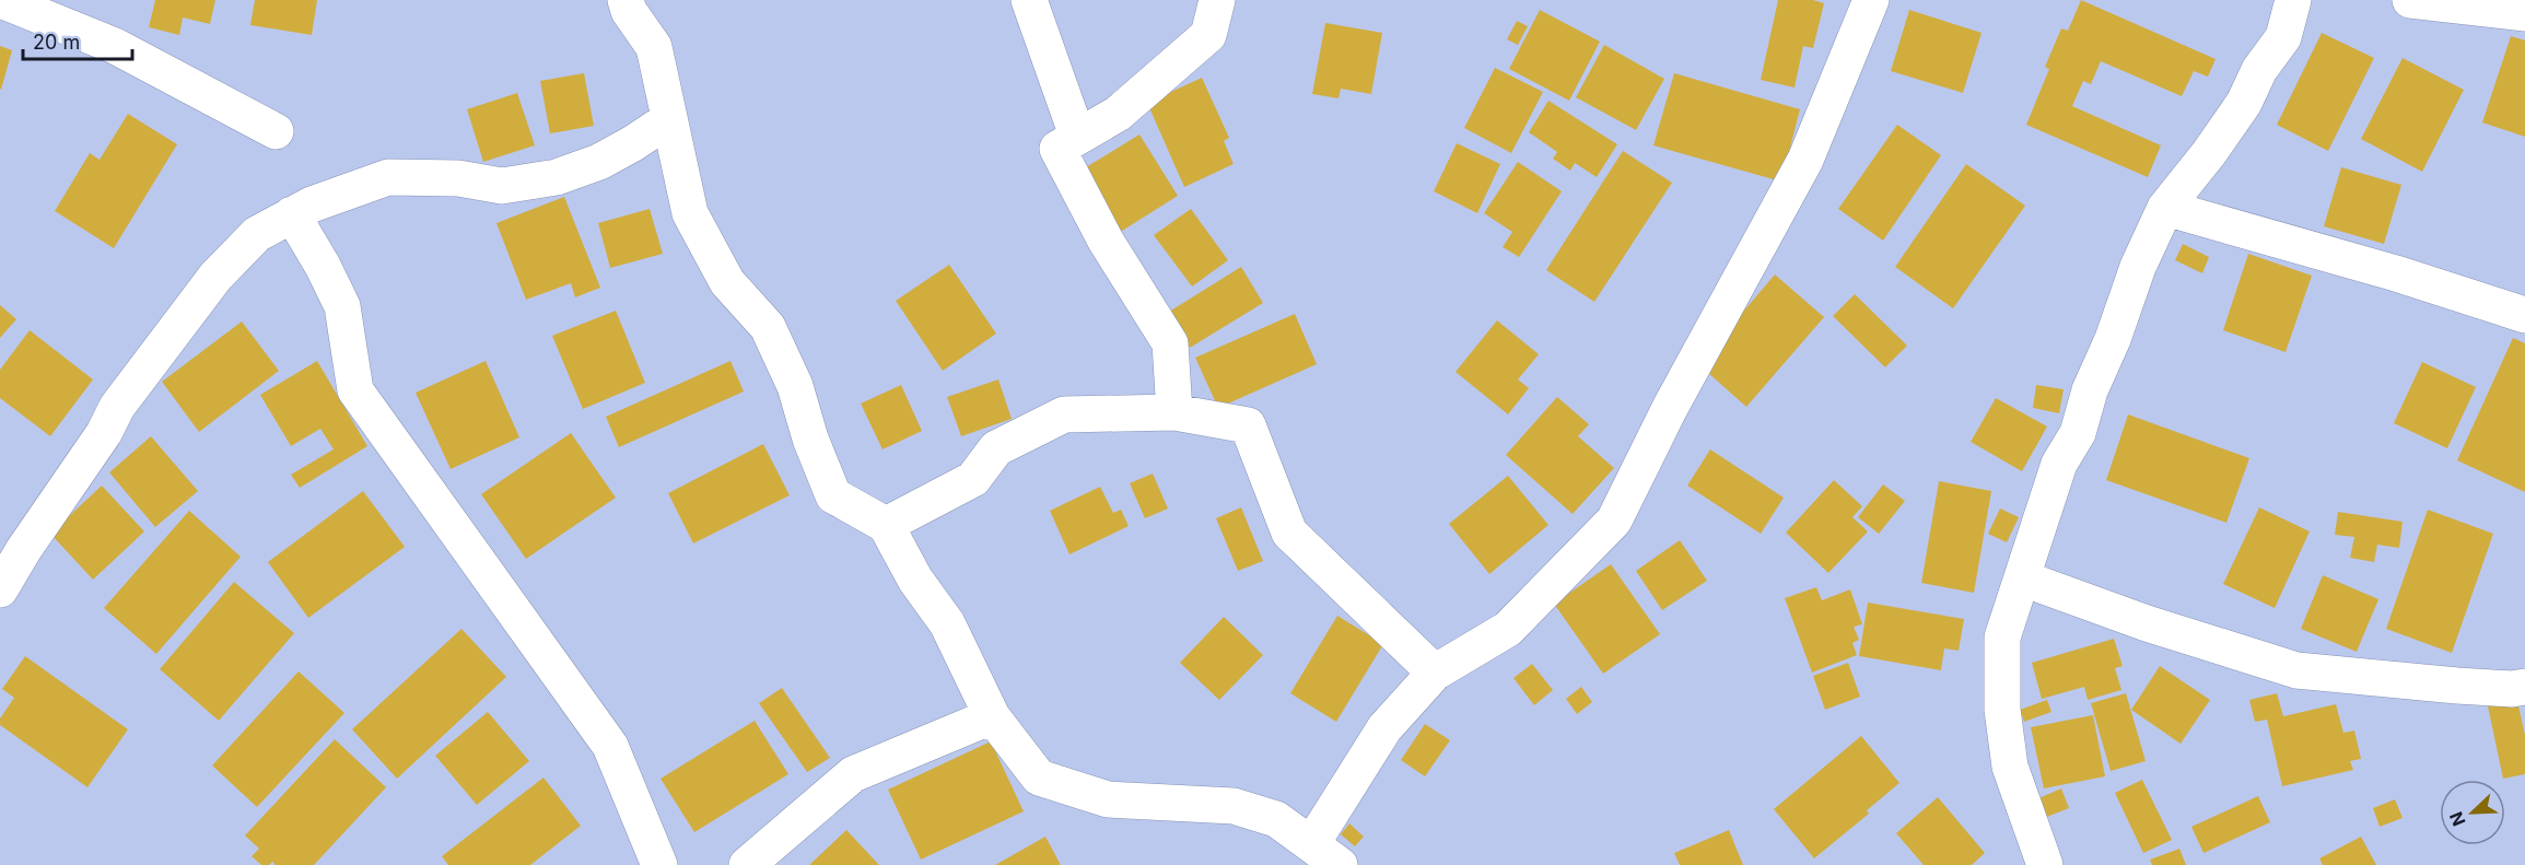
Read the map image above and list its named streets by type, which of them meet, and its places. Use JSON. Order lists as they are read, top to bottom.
{
  "scale_bar": "20 m",
  "north": "bottom left"
}
